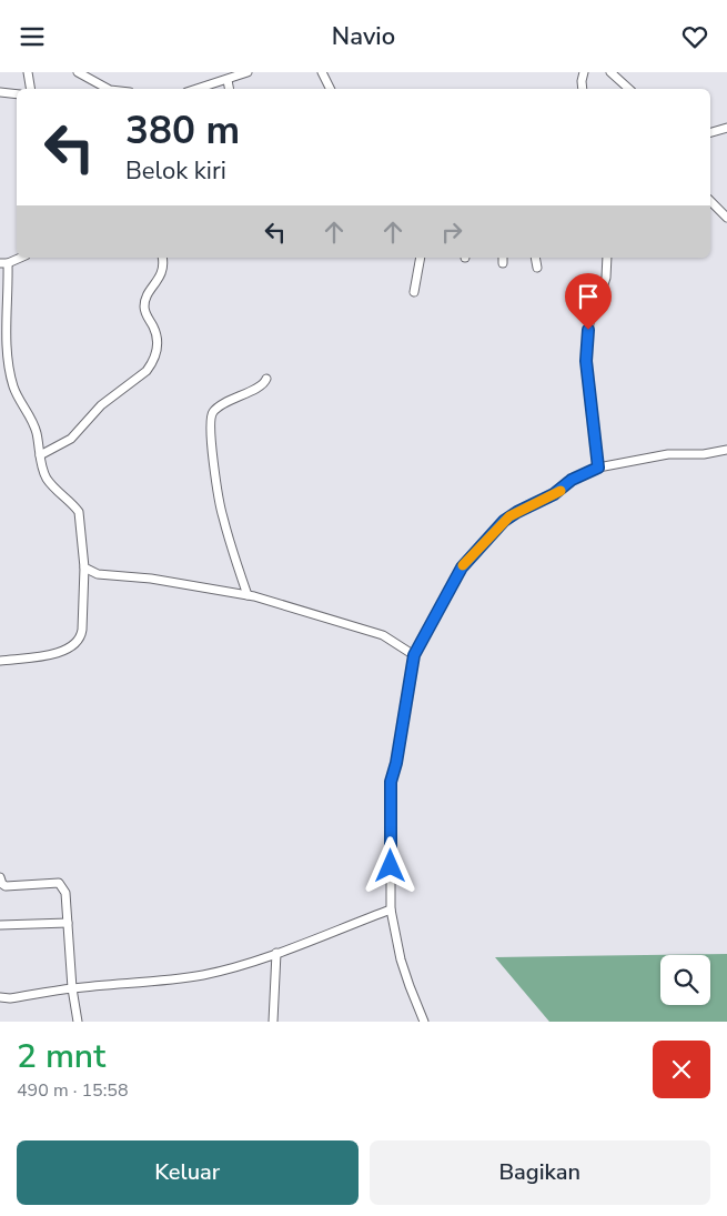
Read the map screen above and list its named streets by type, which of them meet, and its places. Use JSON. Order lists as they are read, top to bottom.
{
  "page": {
    "header": "Navio",
    "turn": ["380 m", "Belok kiri"],
    "heading": ["2 mnt", "490 m · 15:58"],
    "buttons": ["Keluar", "Bagikan"]
  }
}
